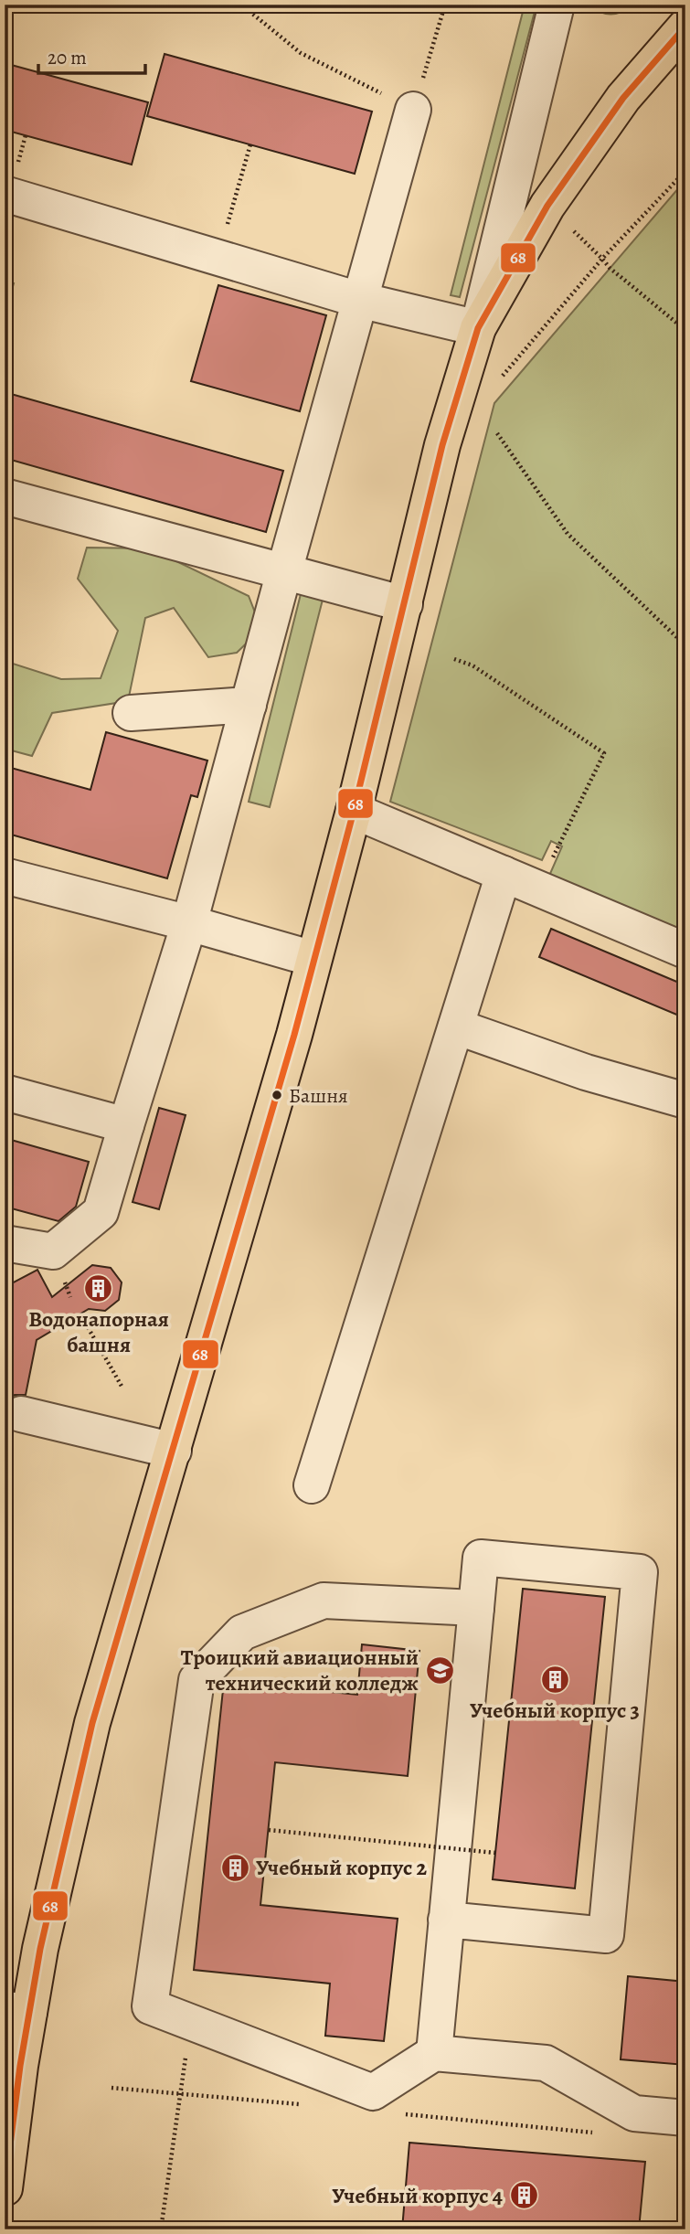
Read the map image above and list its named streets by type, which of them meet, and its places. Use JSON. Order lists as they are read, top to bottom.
{
  "places": {
    "other": ["Башня"],
    "building": [
      "Водонапорная башня",
      "Учебный корпус 3",
      "Учебный корпус 2",
      "Учебный корпус 4"
    ],
    "school or university": ["Троицкий авиационный технический колледж"]
  },
  "lines": ["transit line 68"],
  "scale_bar": "20 m"
}
